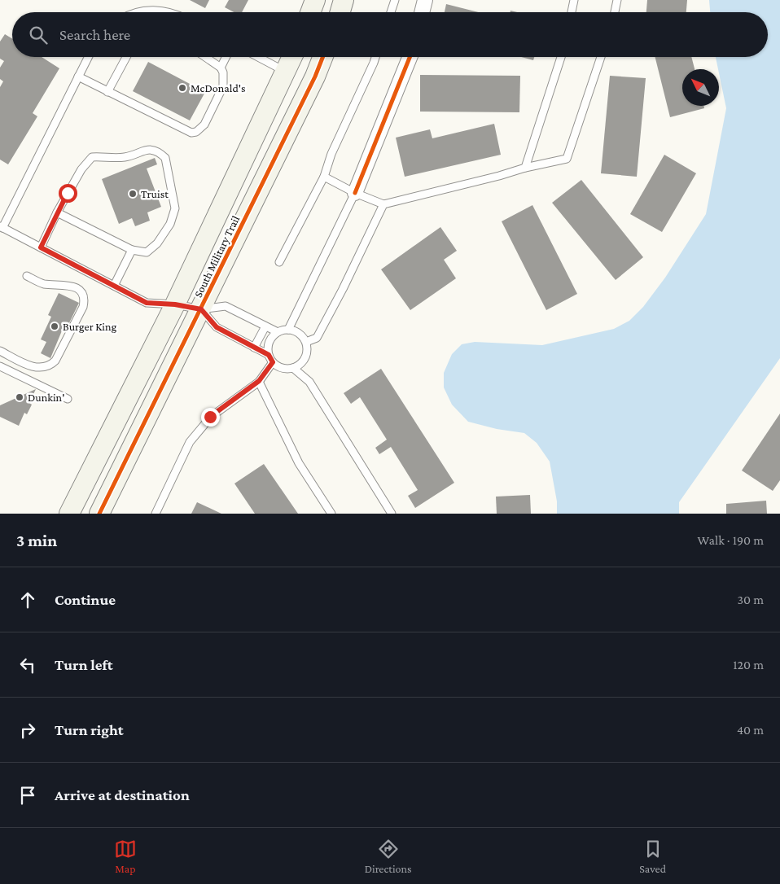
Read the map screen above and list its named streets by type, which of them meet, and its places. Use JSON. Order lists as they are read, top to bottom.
{
  "streets": {
    "street": ["South Military Trail"]
  },
  "places": [
    "McDonald's",
    "Truist",
    "Burger King",
    "Dunkin'"
  ],
  "north": "top left",
  "page": {
    "search": "Search here",
    "heading": ["3 min", "Walk · 190 m"],
    "list": [
      ["Continue", "30 m"],
      ["Turn left", "120 m"],
      ["Turn right", "40 m"],
      "Arrive at destination"
    ],
    "nav": ["Map", "Directions", "Saved"]
  }
}
